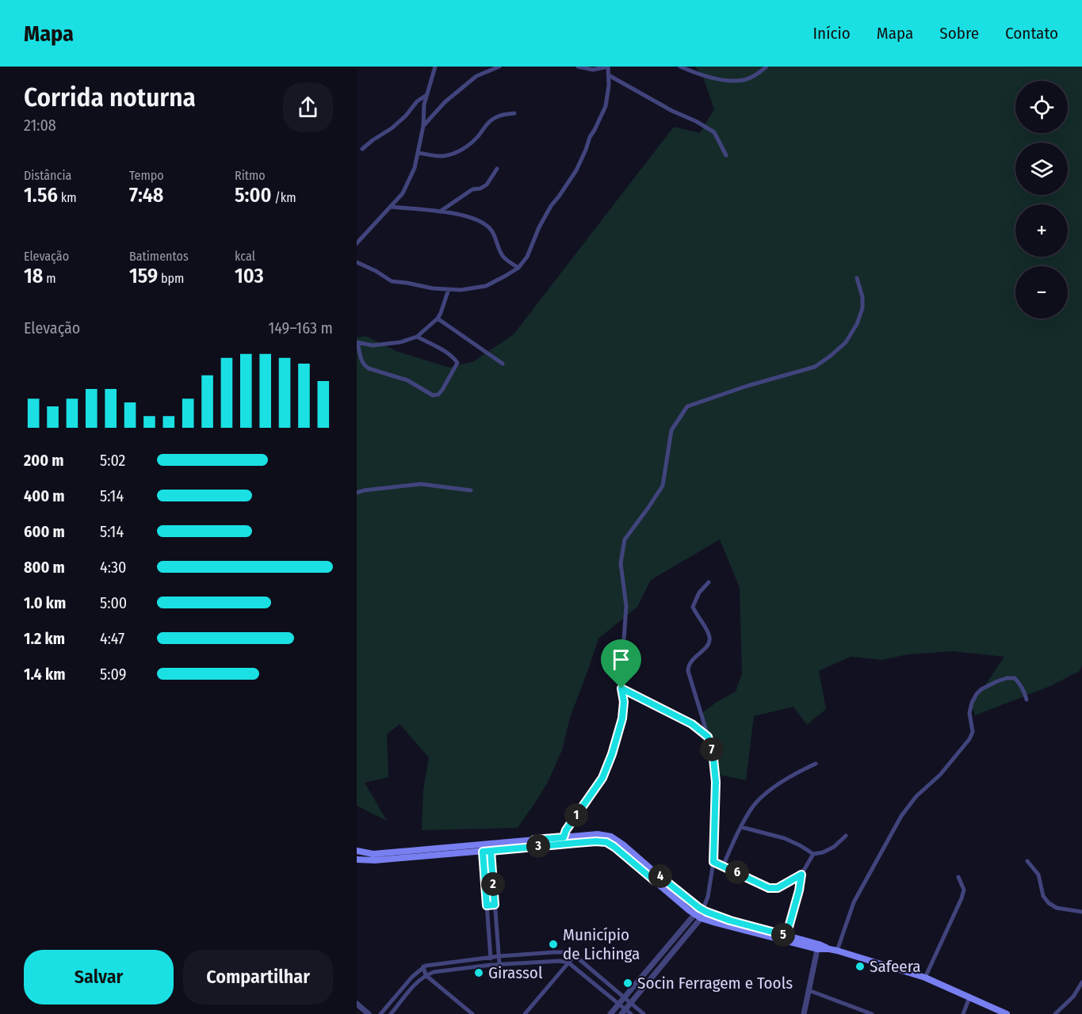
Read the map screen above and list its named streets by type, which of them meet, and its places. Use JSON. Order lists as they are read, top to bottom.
{
  "places": [
    "Município de Lichinga",
    "Safeera",
    "Girassol",
    "Socin Ferragem e Tools"
  ],
  "page": {
    "header": "Mapa",
    "nav": [
      "Início",
      "Mapa",
      "Sobre",
      "Contato"
    ],
    "heading": ["Corrida noturna", "21:08"],
    "map_buttons": ["+", "−"],
    "stats": [
      ["Distância", "1.56 km"],
      ["Tempo", "7:48"],
      ["Ritmo", "5:00 /km"],
      ["Elevação", "18 m"],
      ["Batimentos", "159 bpm"],
      ["kcal", "103"]
    ],
    "chart": ["Elevação", "149–163 m"],
    "list": [
      {
        "name": "200 m",
        "note": "5:02"
      },
      {
        "name": "400 m",
        "note": "5:14"
      },
      {
        "name": "600 m",
        "note": "5:14"
      },
      {
        "name": "800 m",
        "note": "4:30"
      },
      {
        "name": "1.0 km",
        "note": "5:00"
      },
      {
        "name": "1.2 km",
        "note": "4:47"
      },
      {
        "name": "1.4 km",
        "note": "5:09"
      }
    ],
    "pins": [
      "7",
      "1",
      "3",
      "6",
      "4",
      "2",
      "5"
    ],
    "buttons": ["Salvar", "Compartilhar"]
  }
}
